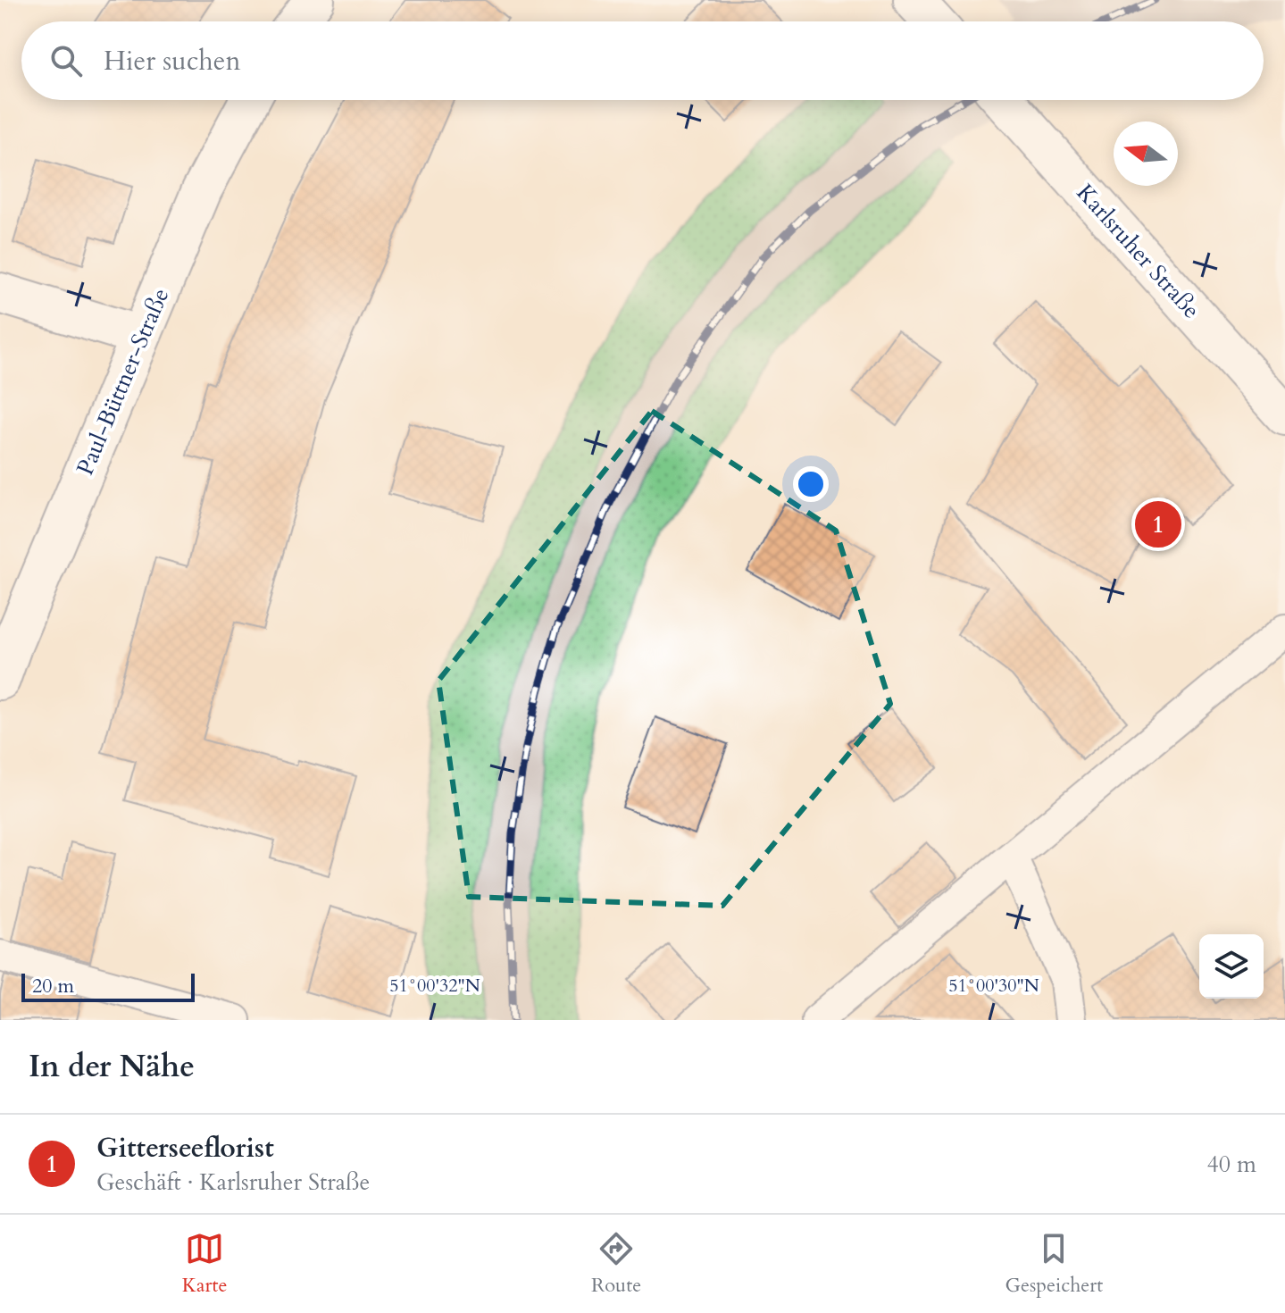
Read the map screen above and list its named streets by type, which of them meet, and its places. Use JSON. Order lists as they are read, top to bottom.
{
  "streets": {
    "street": ["Karlsruher Straße", "Paul-Büttner-Straße"]
  },
  "scale_bar": "20 m",
  "north": "left",
  "page": {
    "search": "Hier suchen",
    "pins": "1",
    "scale": "20 m",
    "heading": "In der Nähe",
    "list": [
      {
        "mark": "1",
        "name": "Gitterseeflorist",
        "note": "Geschäft · Karlsruher Straße",
        "value": "40 m"
      }
    ],
    "nav": ["Karte", "Route", "Gespeichert"]
  },
  "coordinates": ["51°00'32\"N", "51°00'30\"N"]
}
